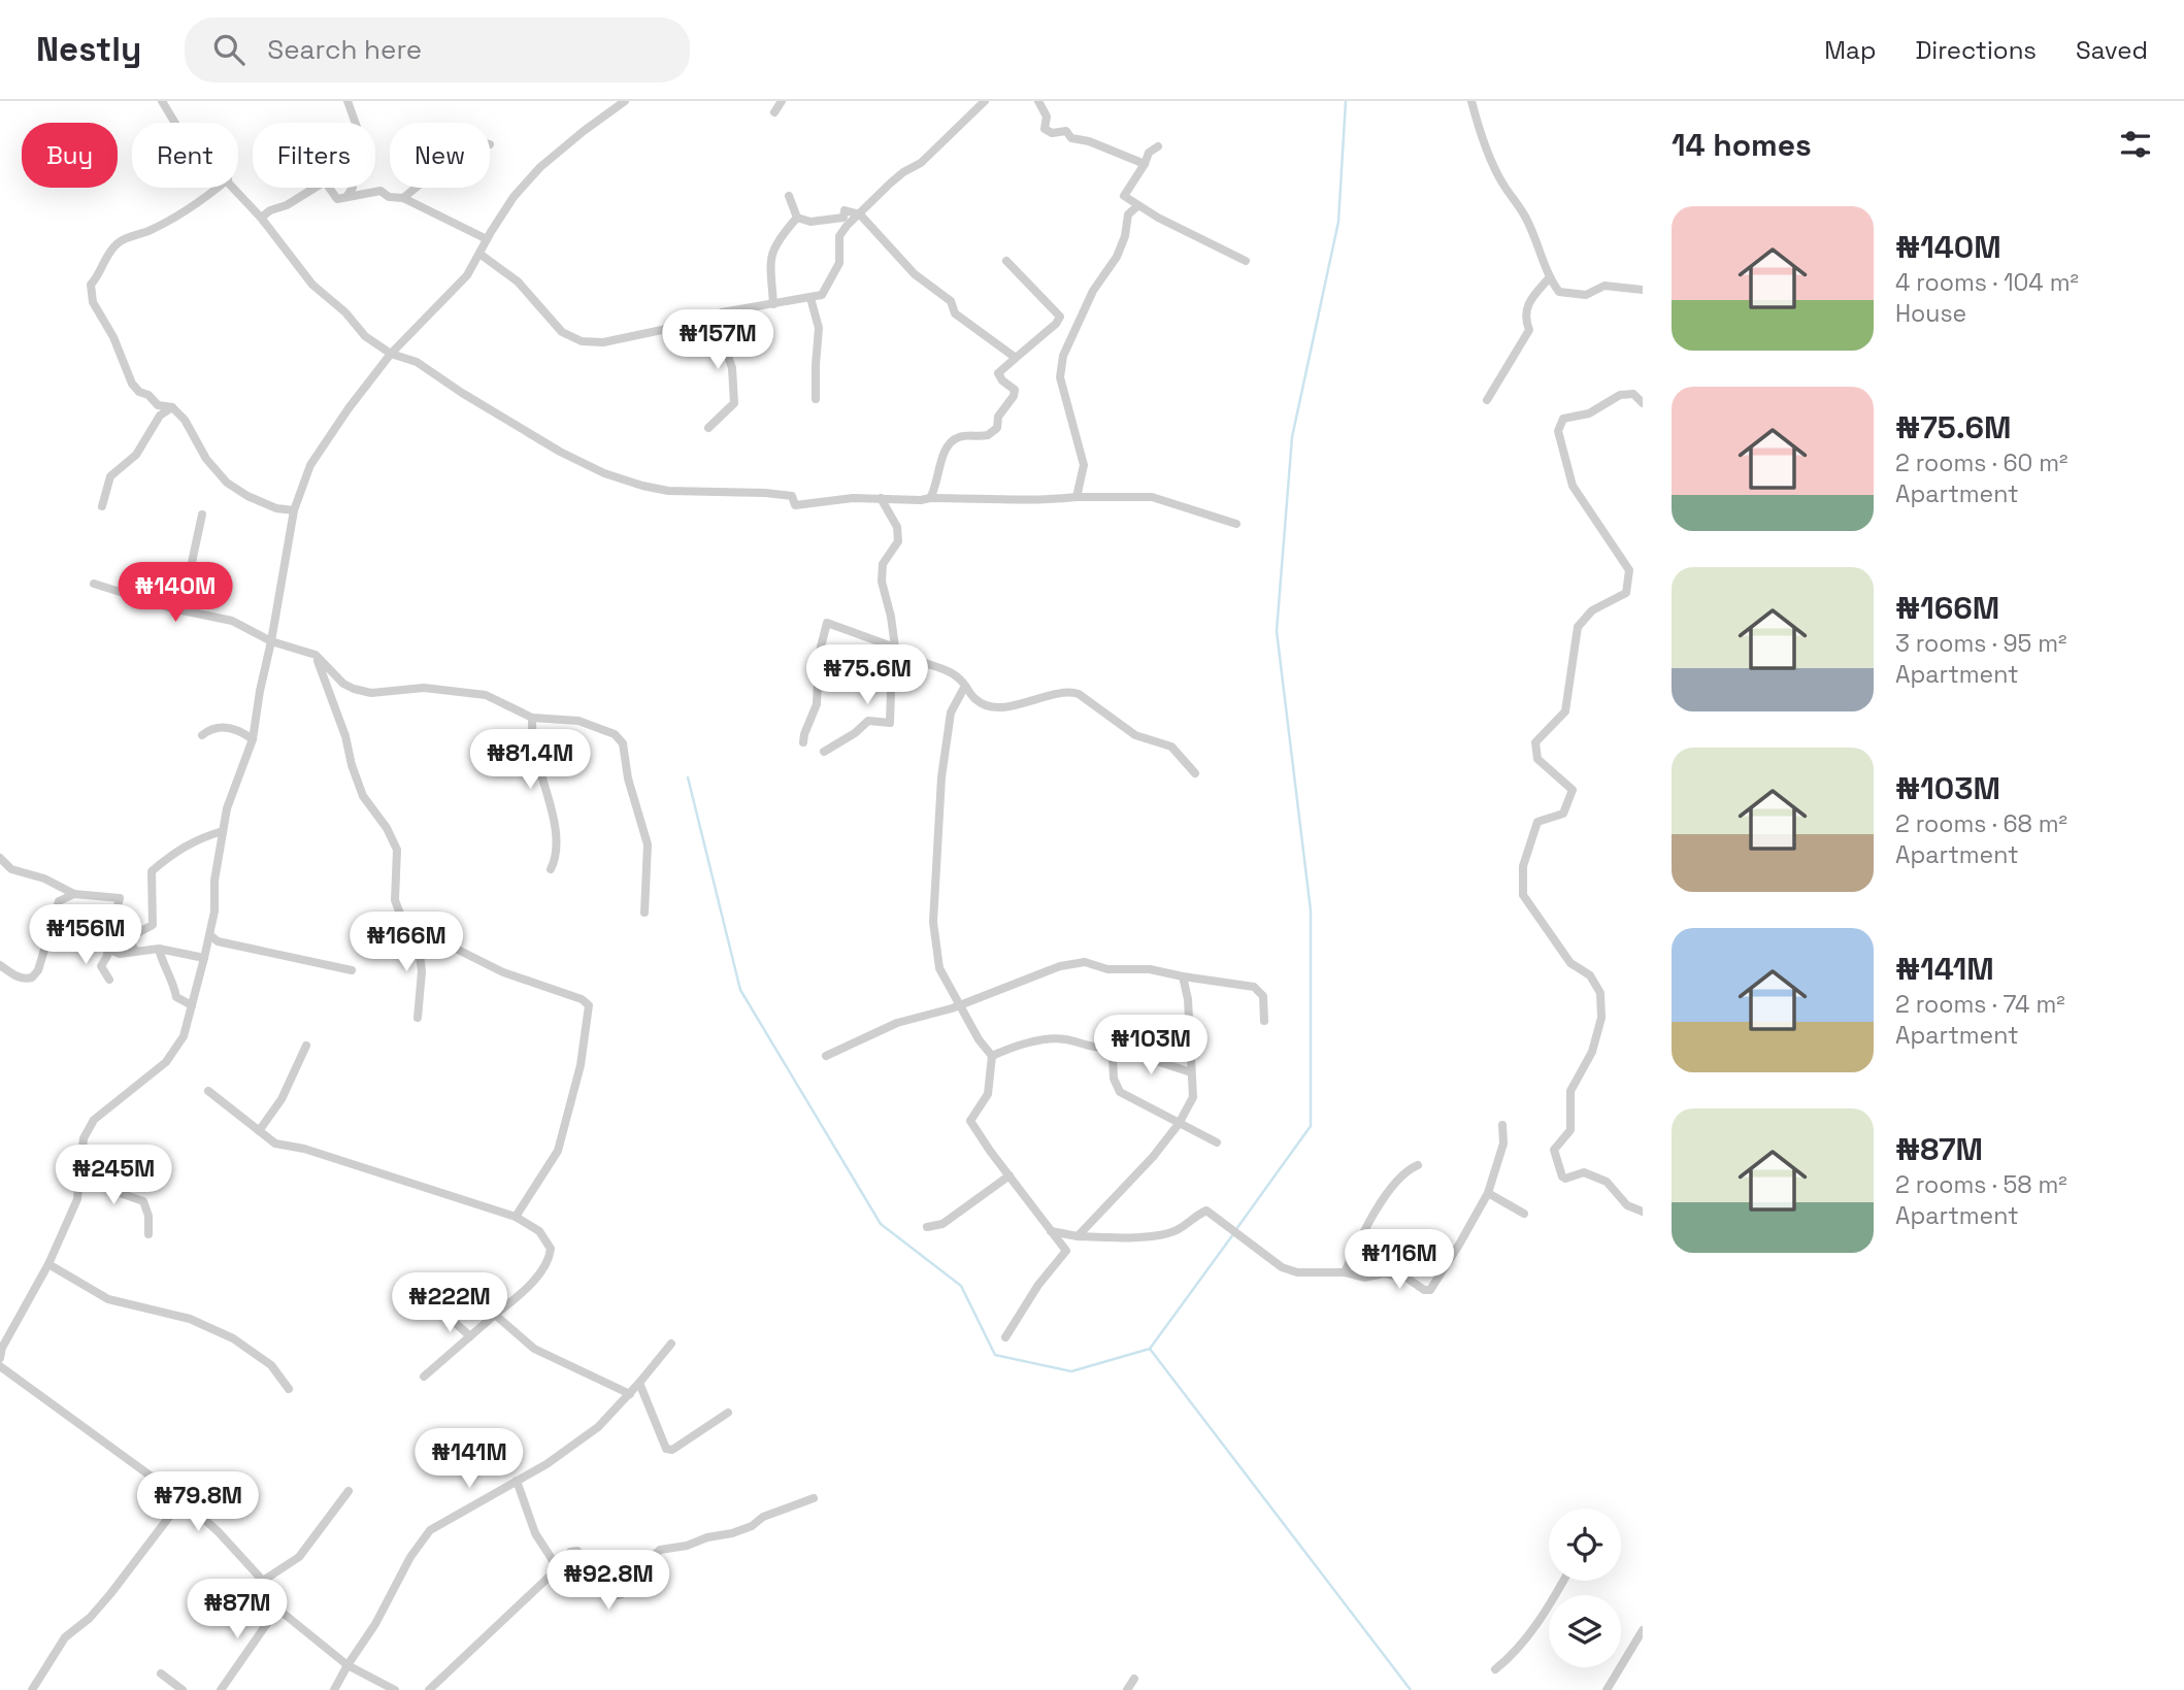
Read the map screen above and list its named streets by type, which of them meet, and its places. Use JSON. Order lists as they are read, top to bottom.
{
  "page": {
    "header": "Nestly",
    "search": "Search here",
    "nav": ["Map", "Directions", "Saved"],
    "heading": "14 homes",
    "chip": [
      "Buy",
      "Rent",
      "Filters",
      "New"
    ],
    "list": [
      {
        "name": "₦140M",
        "note": "4 rooms · 104 m² · House"
      },
      {
        "name": "₦75.6M",
        "note": "2 rooms · 60 m² · Apartment"
      },
      {
        "name": "₦166M",
        "note": "3 rooms · 95 m² · Apartment"
      },
      {
        "name": "₦103M",
        "note": "2 rooms · 68 m² · Apartment"
      },
      {
        "name": "₦141M",
        "note": "2 rooms · 74 m² · Apartment"
      },
      {
        "name": "₦87M",
        "note": "2 rooms · 58 m² · Apartment"
      }
    ],
    "price": [
      "₦157M",
      "₦140M",
      "₦75.6M",
      "₦81.4M",
      "₦156M",
      "₦166M",
      "₦103M",
      "₦245M",
      "₦116M",
      "₦222M",
      "₦141M",
      "₦79.8M",
      "₦92.8M",
      "₦87M"
    ]
  }
}
